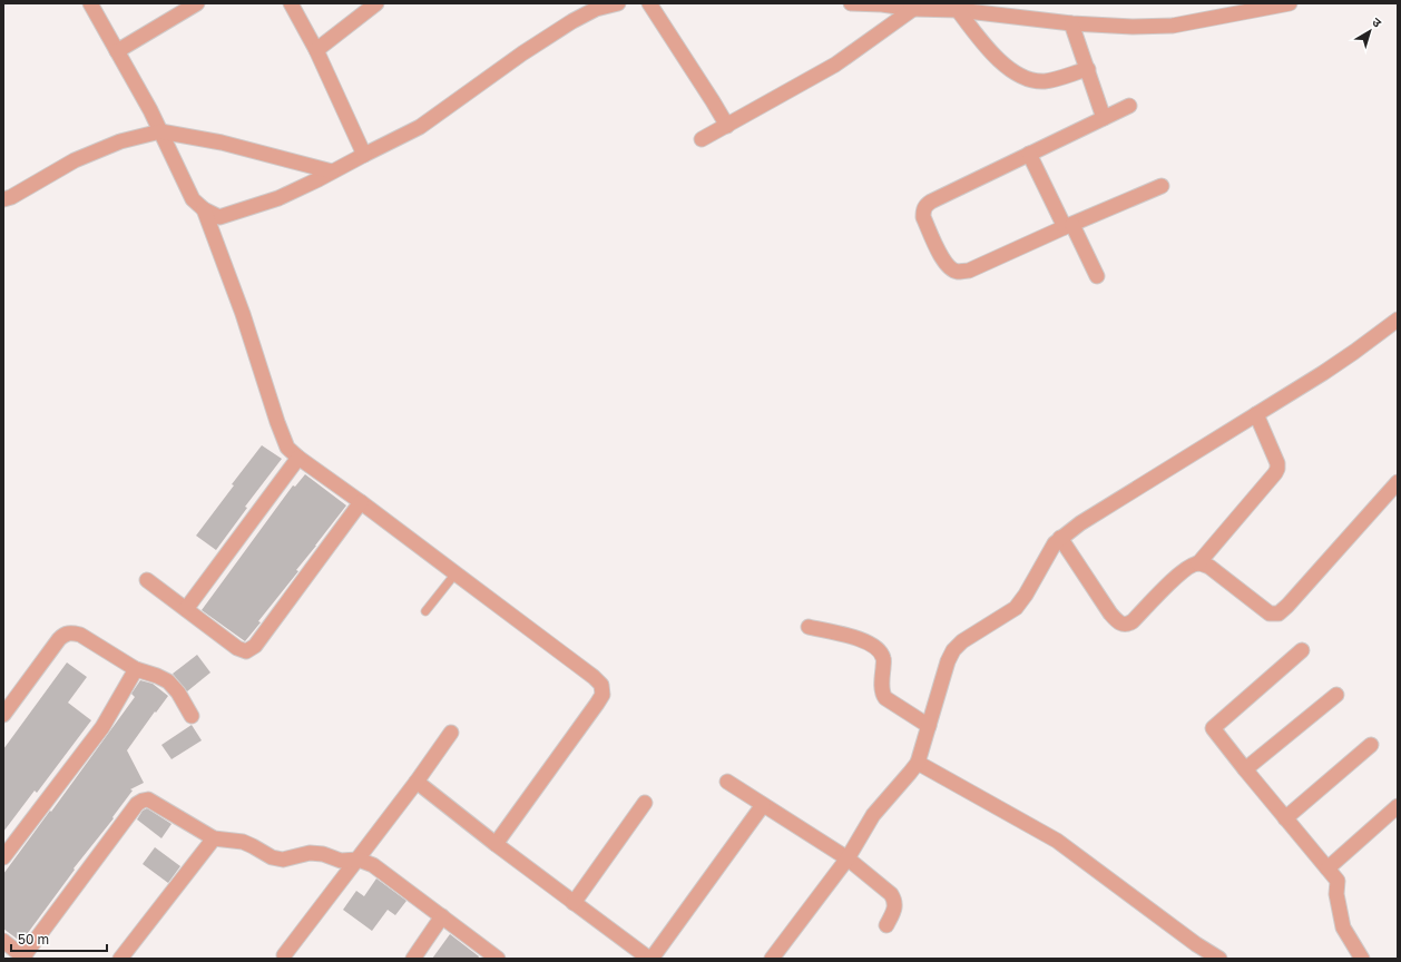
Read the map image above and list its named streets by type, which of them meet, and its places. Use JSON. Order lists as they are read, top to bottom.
{
  "scale_bar": "50 m",
  "north": "top right"
}
